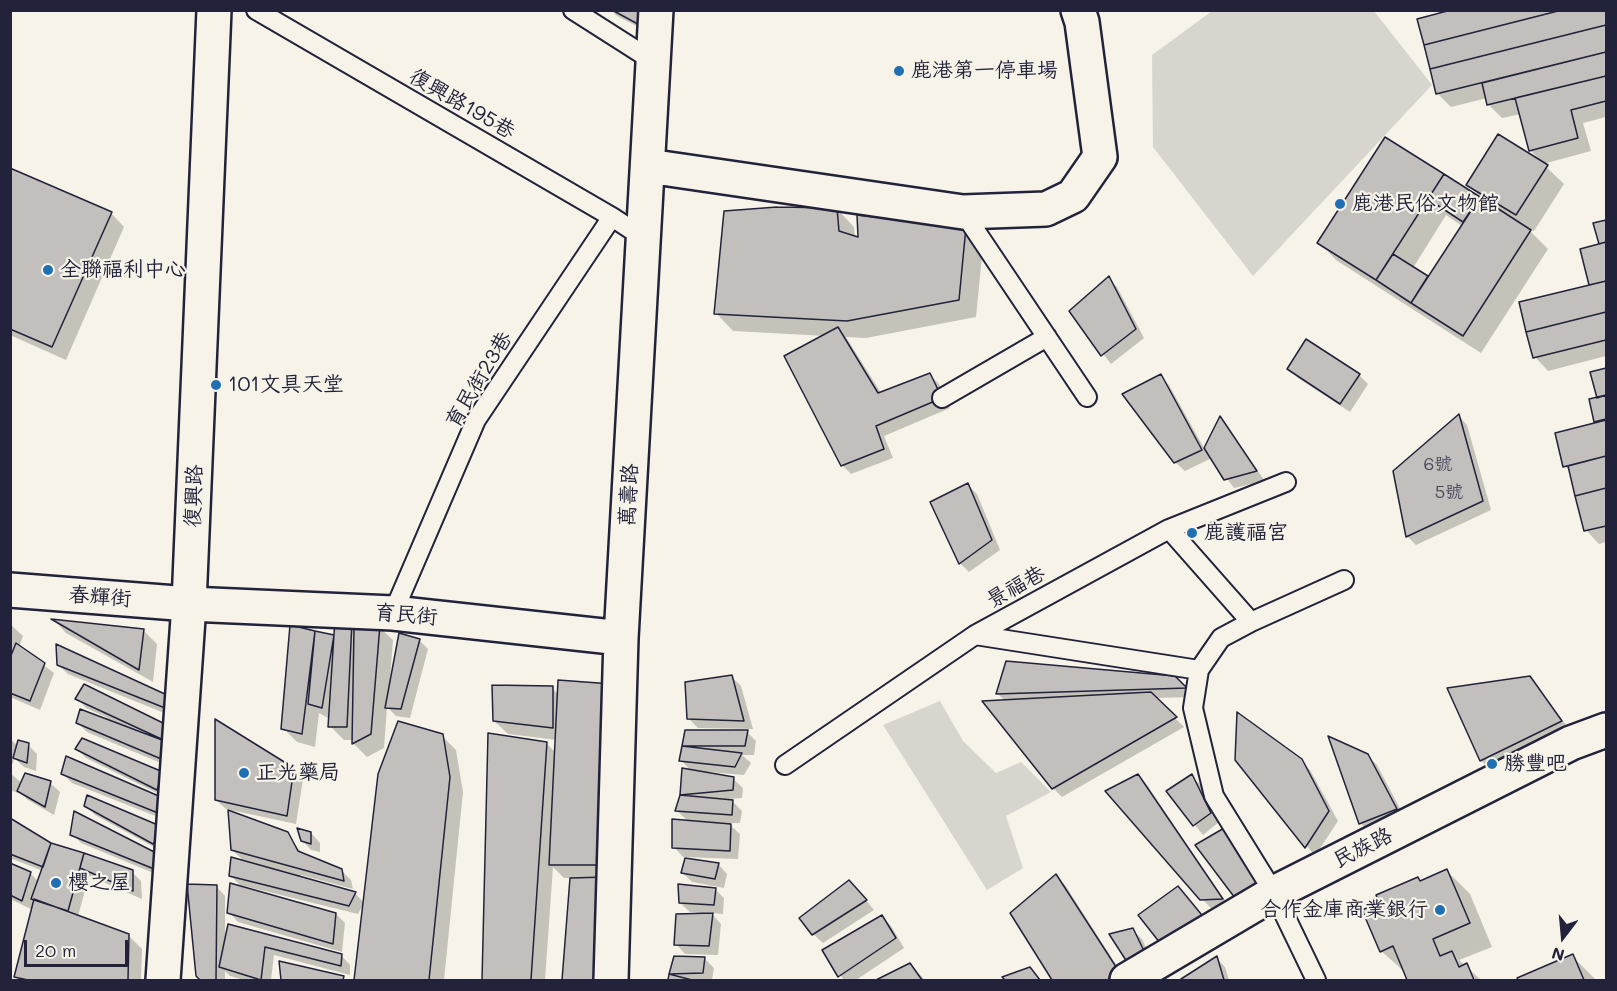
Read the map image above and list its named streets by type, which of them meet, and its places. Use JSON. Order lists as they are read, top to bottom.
{
  "streets": {
    "street": [
      "萬壽路",
      "復興路",
      "春輝街",
      "育民街",
      "民族路"
    ],
    "lane": ["復興路195巷", "育民街23巷", "景福巷"]
  },
  "crossings": [
    ["復興路195巷", "育民街23巷"],
    ["復興路195巷", "萬壽路"],
    ["育民街23巷", "育民街"],
    ["萬壽路", "育民街"],
    ["復興路", "春輝街"],
    ["復興路", "育民街"],
    ["春輝街", "育民街"]
  ],
  "places": [
    "鹿港第一停車場",
    "鹿港民俗文物館",
    "全聯福利中心",
    "101文具天堂",
    "鹿護福宮",
    "勝豐吧",
    "正光藥局",
    "櫻之屋",
    "合作金庫商業銀行"
  ],
  "house_numbers": ["6號", "5號"],
  "scale_bar": "20 m",
  "north": "bottom"
}
